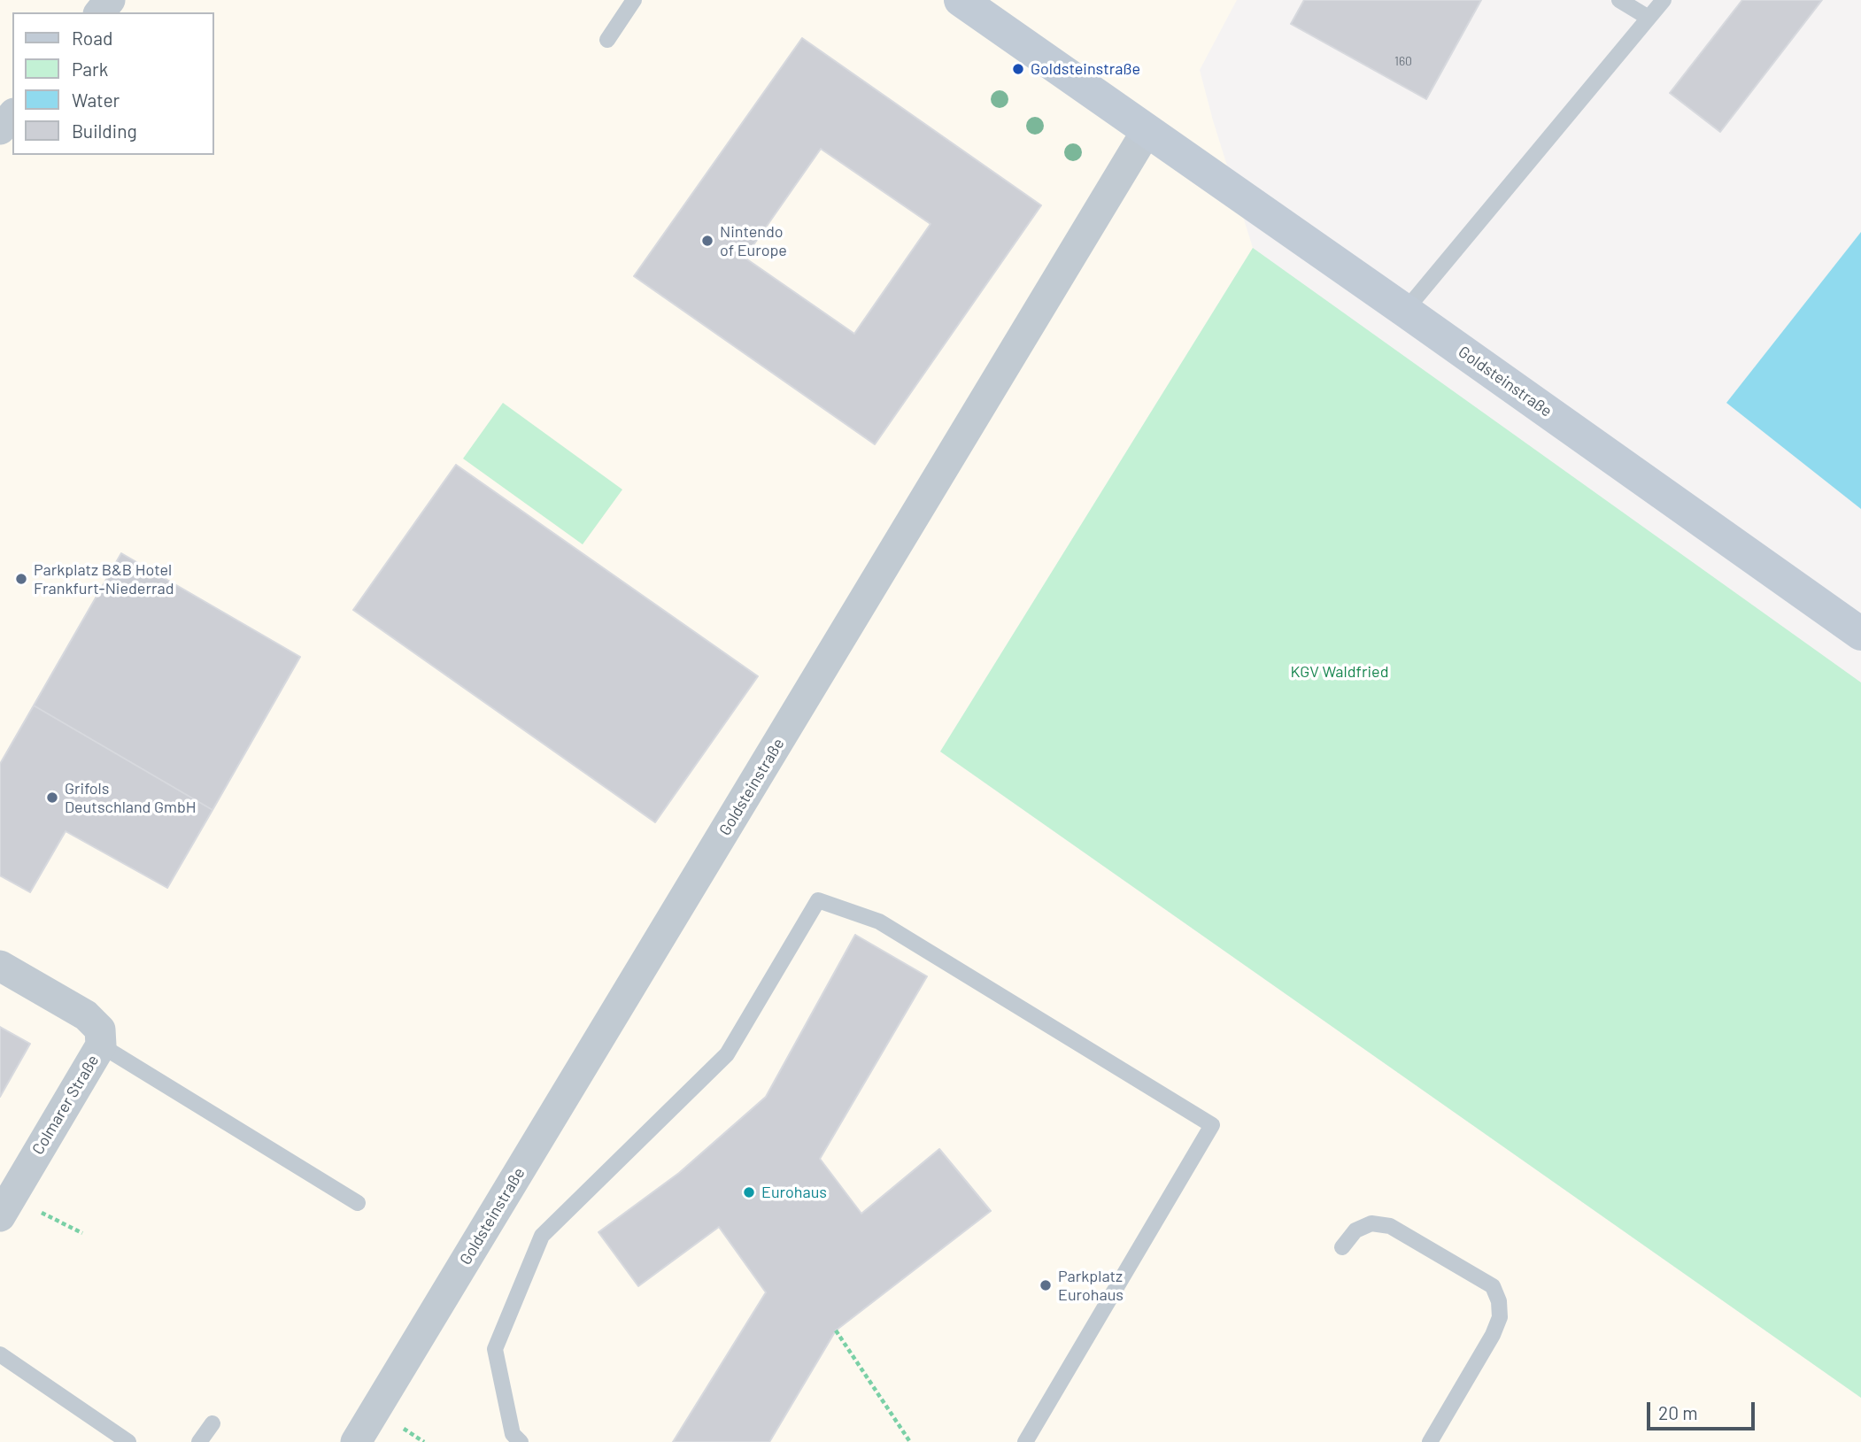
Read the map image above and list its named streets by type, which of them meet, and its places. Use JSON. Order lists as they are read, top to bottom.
{
  "streets": {
    "street": ["Goldsteinstraße", "Colmarer Straße"]
  },
  "parks": ["KGV Waldfried"],
  "places": [
    "Goldsteinstraße",
    "Nintendo of Europe",
    "Parkplatz B&B Hotel Frankfurt-Niederrad",
    "Grifols Deutschland GmbH",
    "Eurohaus",
    "Parkplatz Eurohaus"
  ],
  "house_numbers": ["160"],
  "legend": [
    "Road",
    "Park",
    "Water",
    "Building"
  ],
  "scale_bar": "20 m"
}
